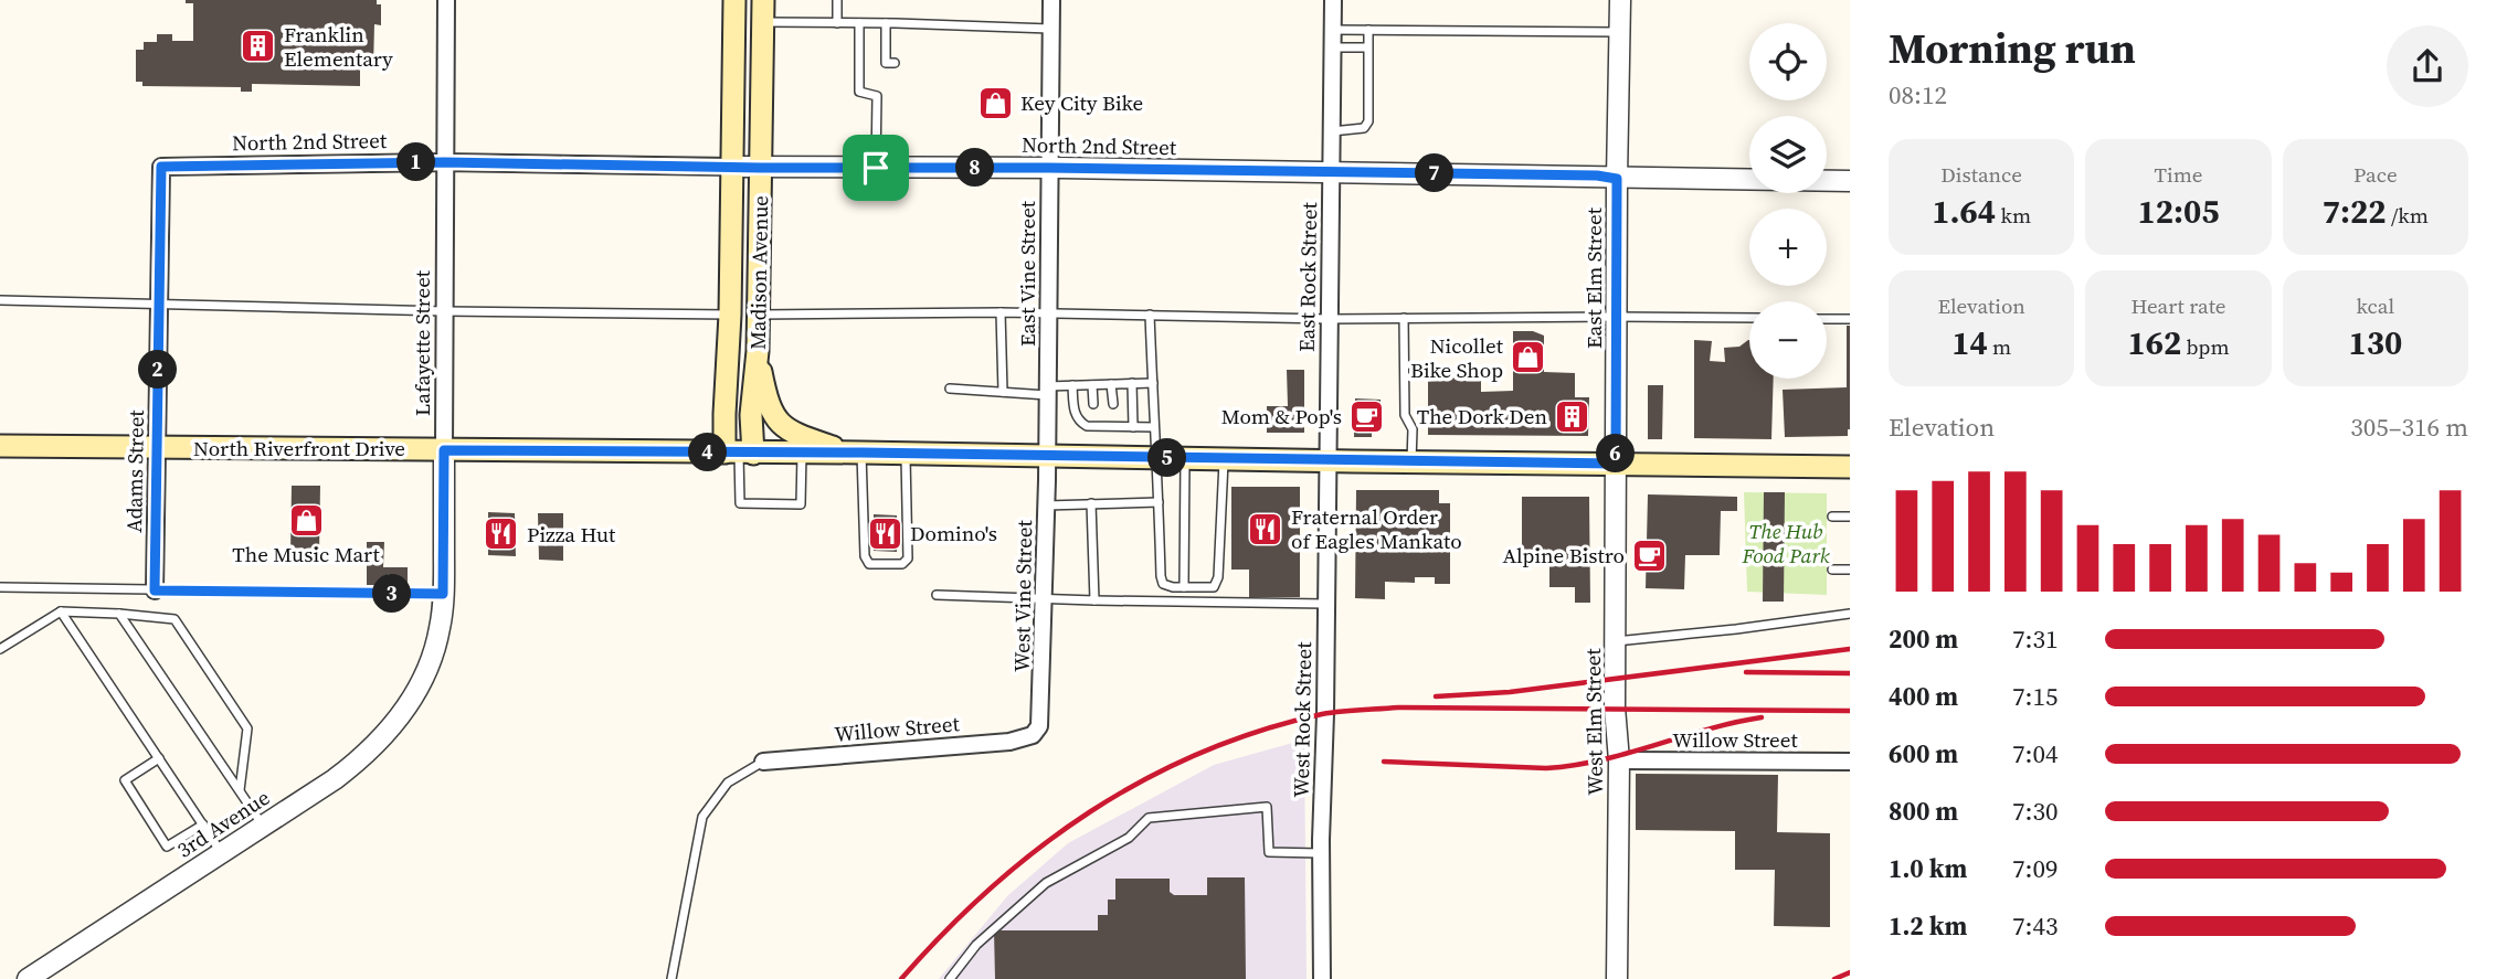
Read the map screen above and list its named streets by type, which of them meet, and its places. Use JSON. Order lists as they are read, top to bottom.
{
  "streets": {
    "main road": ["Madison Avenue", "North Riverfront Drive"],
    "street": [
      "North 2nd Street",
      "East Vine Street",
      "East Rock Street",
      "East Elm Street",
      "Lafayette Street",
      "Adams Street",
      "West Vine Street",
      "West Rock Street",
      "West Elm Street",
      "Willow Street",
      "3rd Avenue"
    ]
  },
  "crossings": [
    ["North 2nd Street", "Madison Avenue"],
    ["North 2nd Street", "East Vine Street"],
    ["North 2nd Street", "East Rock Street"],
    ["North 2nd Street", "East Elm Street"],
    ["North 2nd Street", "Lafayette Street"],
    ["North 2nd Street", "Adams Street"],
    ["Madison Avenue", "North Riverfront Drive"],
    ["East Vine Street", "North Riverfront Drive"],
    ["East Vine Street", "West Vine Street"],
    ["East Rock Street", "North Riverfront Drive"],
    ["East Rock Street", "West Rock Street"],
    ["East Elm Street", "North Riverfront Drive"],
    ["East Elm Street", "West Elm Street"],
    ["Lafayette Street", "North Riverfront Drive"],
    ["Lafayette Street", "3rd Avenue"],
    ["North Riverfront Drive", "Adams Street"],
    ["North Riverfront Drive", "West Vine Street"],
    ["North Riverfront Drive", "West Rock Street"],
    ["North Riverfront Drive", "West Elm Street"],
    ["West Vine Street", "Willow Street"],
    ["West Elm Street", "Willow Street"]
  ],
  "parks": ["The Hub Food Park"],
  "places": {
    "building": ["Franklin Elementary", "The Dork Den"],
    "shop": ["Key City Bike", "Nicollet Bike Shop", "The Music Mart"],
    "cafe": ["Mom & Pop's", "Alpine Bistro"],
    "restaurant": ["Fraternal Order of Eagles Mankato", "Domino's", "Pizza Hut"]
  },
  "page": {
    "heading": ["Morning run", "08:12"],
    "map_buttons": ["+", "−"],
    "stats": [
      ["Distance", "1.64 km"],
      ["Time", "12:05"],
      ["Pace", "7:22 /km"],
      ["Elevation", "14 m"],
      ["Heart rate", "162 bpm"],
      ["kcal", "130"]
    ],
    "pins": [
      "1",
      "8",
      "7",
      "2",
      "4",
      "6",
      "5",
      "3"
    ],
    "chart": ["Elevation", "305–316 m"],
    "list": [
      {
        "name": "200 m",
        "note": "7:31"
      },
      {
        "name": "400 m",
        "note": "7:15"
      },
      {
        "name": "600 m",
        "note": "7:04"
      },
      {
        "name": "800 m",
        "note": "7:30"
      },
      {
        "name": "1.0 km",
        "note": "7:09"
      },
      {
        "name": "1.2 km",
        "note": "7:43"
      }
    ]
  }
}
